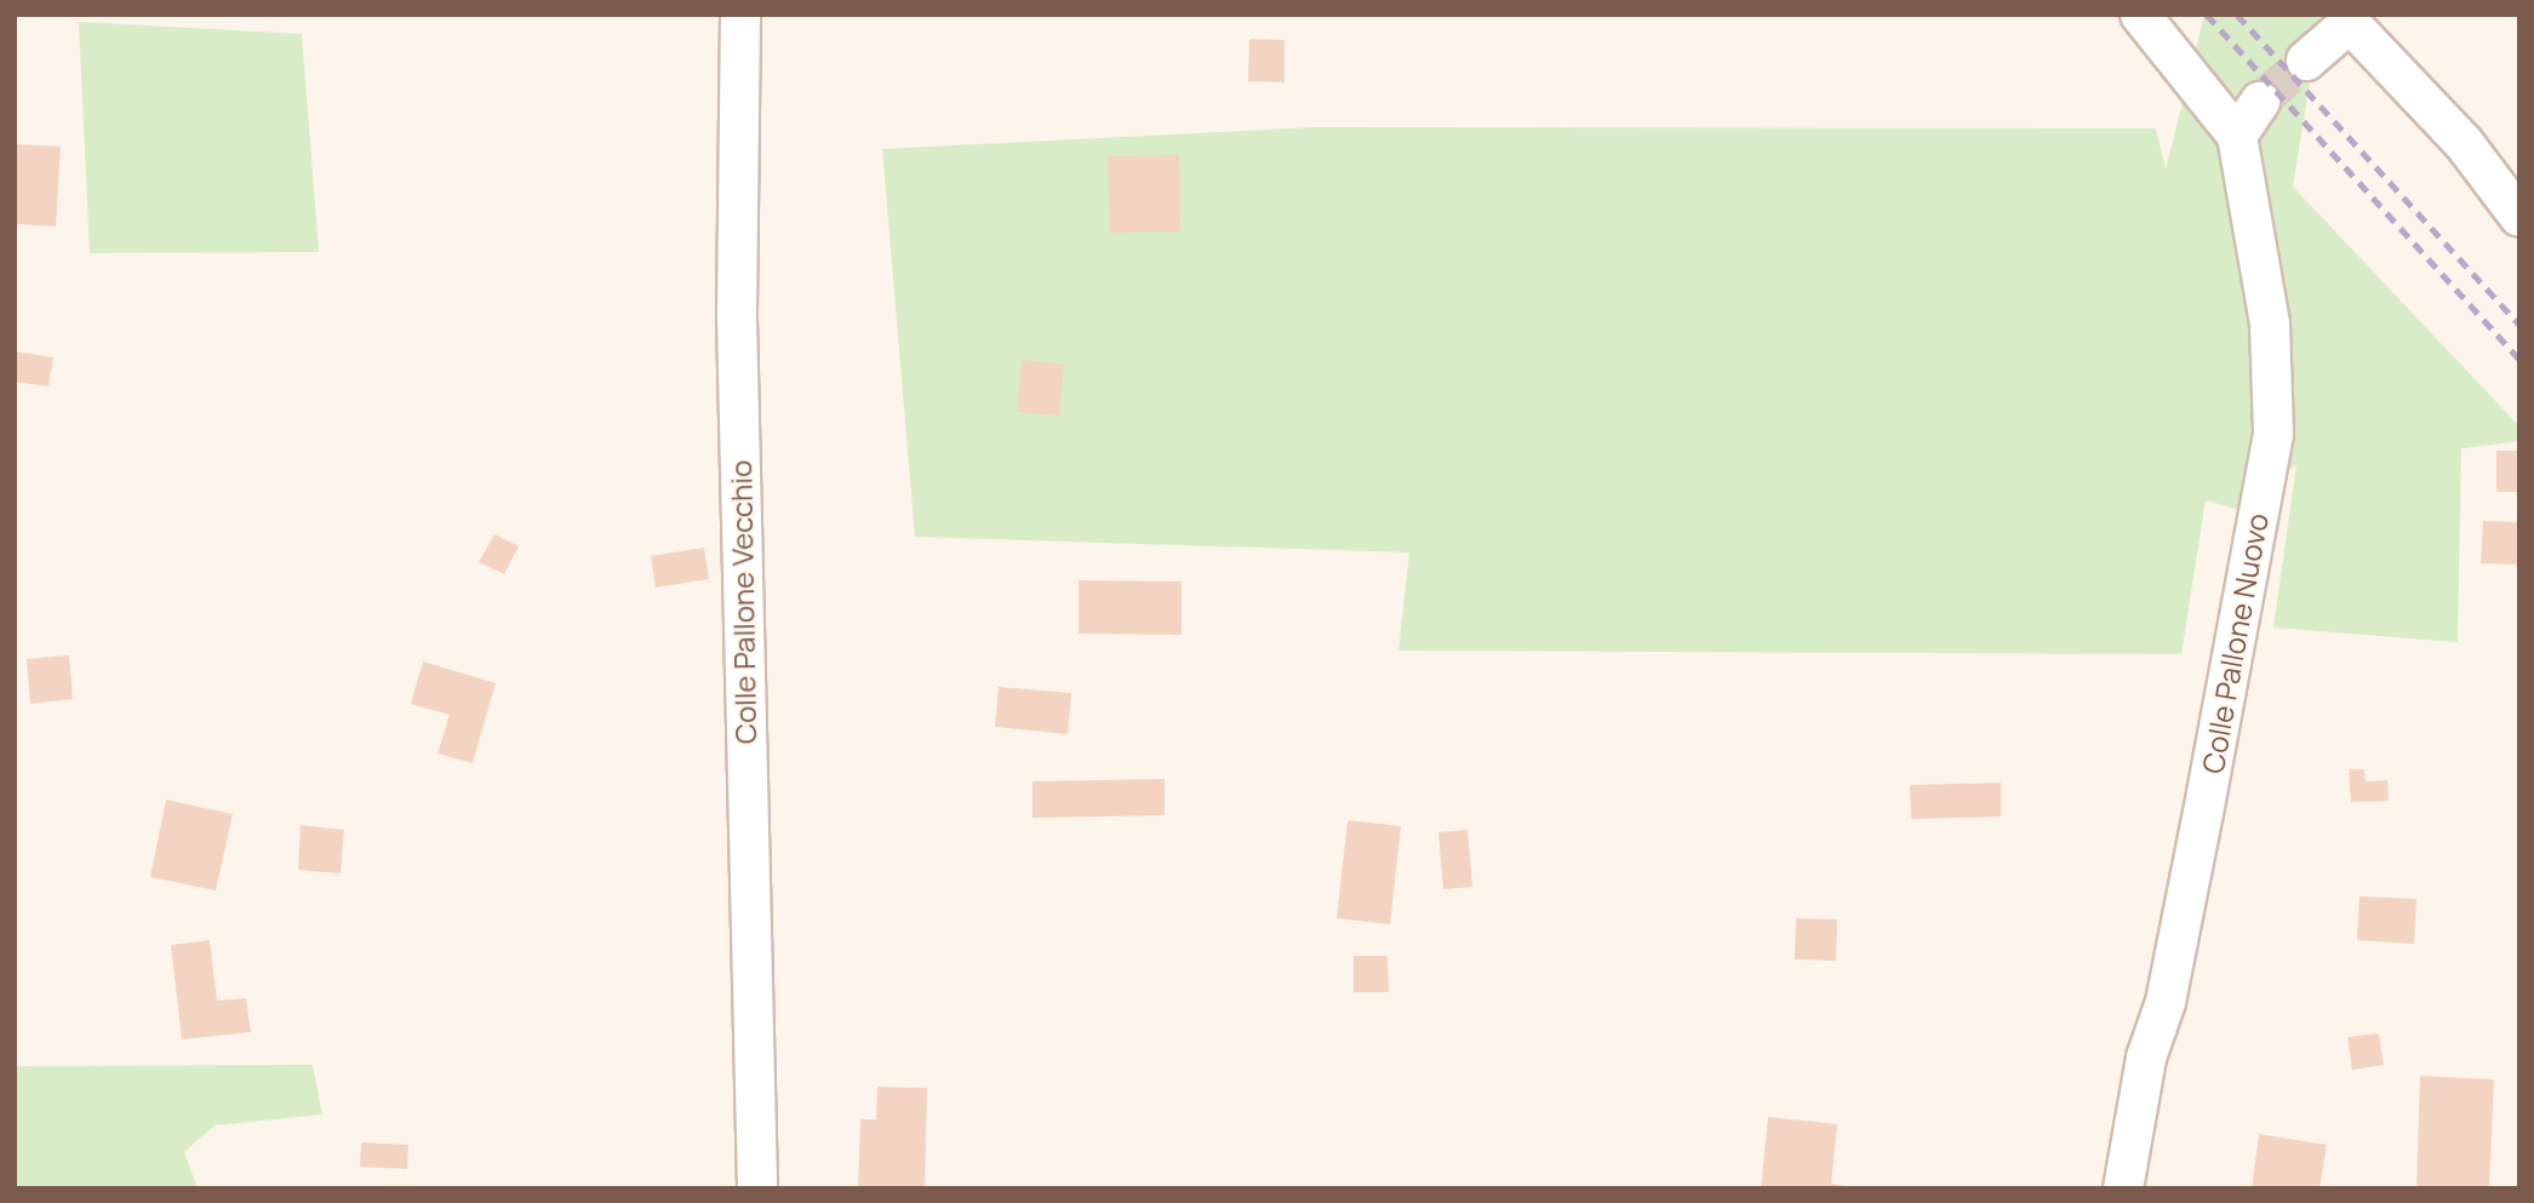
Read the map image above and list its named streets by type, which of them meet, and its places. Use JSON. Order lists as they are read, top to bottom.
{
  "streets": {
    "street": ["Colle Pallone Vecchio", "Colle Pallone Nuovo"]
  }
}
